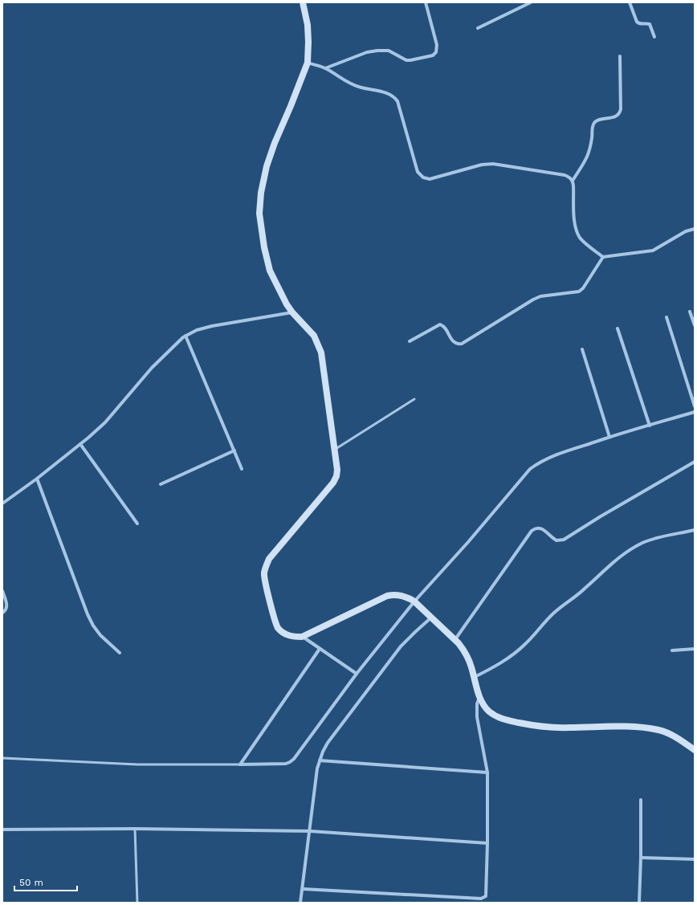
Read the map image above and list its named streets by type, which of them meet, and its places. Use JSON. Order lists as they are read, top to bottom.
{
  "scale_bar": "50 m"
}
